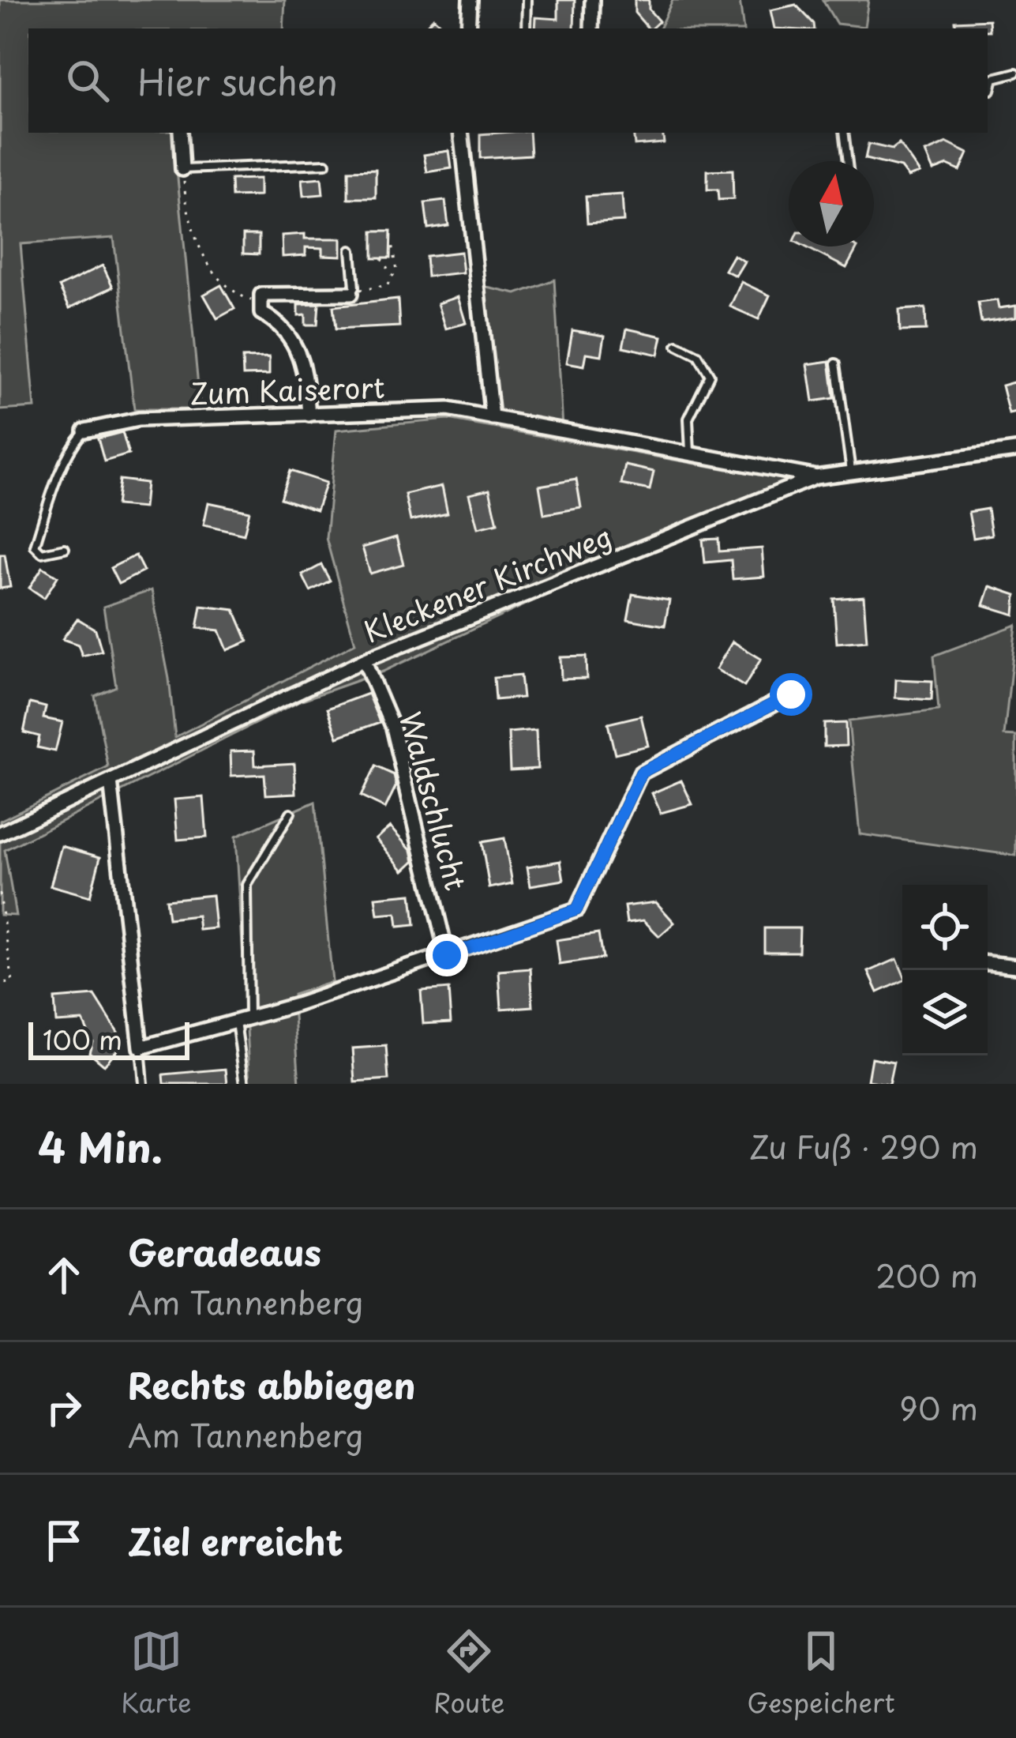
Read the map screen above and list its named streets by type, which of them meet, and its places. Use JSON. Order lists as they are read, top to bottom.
{
  "streets": {
    "street": ["Zum Kaiserort", "Kleckener Kirchweg", "Waldschlucht"]
  },
  "crossings": [
    ["Zum Kaiserort", "Kleckener Kirchweg"],
    ["Kleckener Kirchweg", "Waldschlucht"]
  ],
  "scale_bar": "100 m",
  "north": "top",
  "page": {
    "search": "Hier suchen",
    "scale": "100 m",
    "heading": ["4 Min.", "Zu Fuß · 290 m"],
    "list": [
      ["Geradeaus", "Am Tannenberg", "200 m"],
      ["Rechts abbiegen", "Am Tannenberg", "90 m"],
      "Ziel erreicht"
    ],
    "nav": ["Karte", "Route", "Gespeichert"]
  }
}
